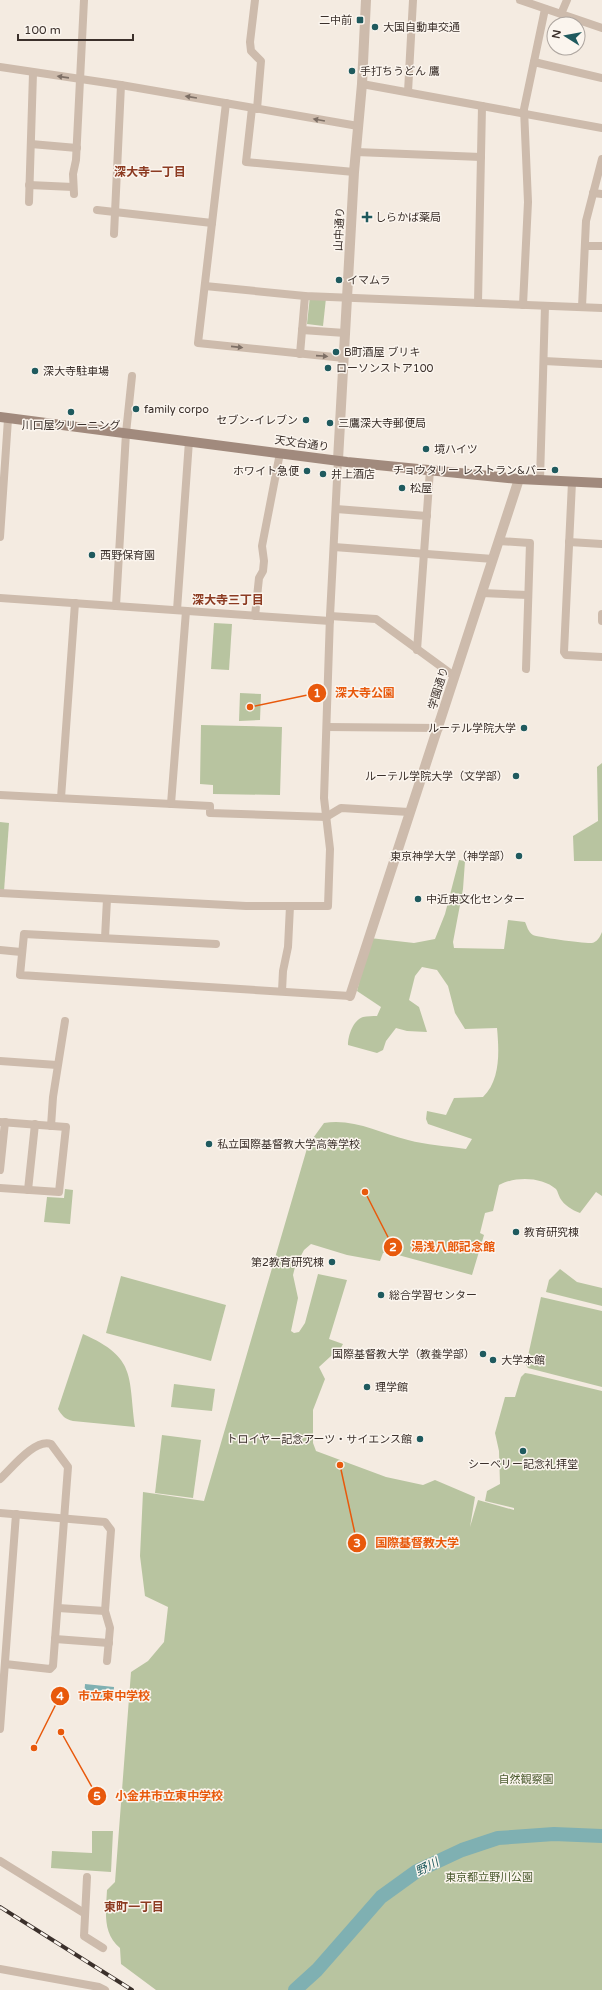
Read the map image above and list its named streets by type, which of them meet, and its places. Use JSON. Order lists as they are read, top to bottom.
{
  "streets": {
    "main road": ["天文台通り"],
    "street": ["山中通り", "学園通り"]
  },
  "crossings": [
    ["山中通り", "天文台通り"],
    ["天文台通り", "学園通り"]
  ],
  "districts": ["深大寺一丁目", "深大寺三丁目", "東町一丁目"],
  "water": ["野川"],
  "parks": ["自然観察園", "東京都立野川公園"],
  "places": {
    "transit": ["二中前"],
    "other": [
      "大国自動車交通",
      "手打ちうどん 鷹",
      "イマムラ",
      "B町酒屋 ブリキ",
      "ローソンストア100",
      "深大寺駐車場",
      "family corpo",
      "川口屋クリーニング",
      "セブン-イレブン",
      "三鷹深大寺郵便局",
      "境ハイツ",
      "チョウタリー レストラン&バー",
      "ホワイト急便",
      "井上酒店",
      "松屋",
      "西野保育園",
      "深大寺公園",
      "ルーテル学院大学",
      "ルーテル学院大学（文学部）",
      "東京神学大学（神学部）",
      "中近東文化センター",
      "私立国際基督教大学高等学校",
      "湯浅八郎記念館",
      "教育研究棟",
      "第2教育研究棟",
      "総合学習センター",
      "国際基督教大学（教養学部）",
      "大学本館",
      "理学館",
      "トロイヤー記念アーツ・サイエンス館",
      "シーベリー記念礼拝堂",
      "国際基督教大学",
      "小金井市立東中学校",
      "市立東中学校"
    ],
    "health": ["しらかば薬局"]
  },
  "scale_bar": "100 m",
  "north": "left"
}
